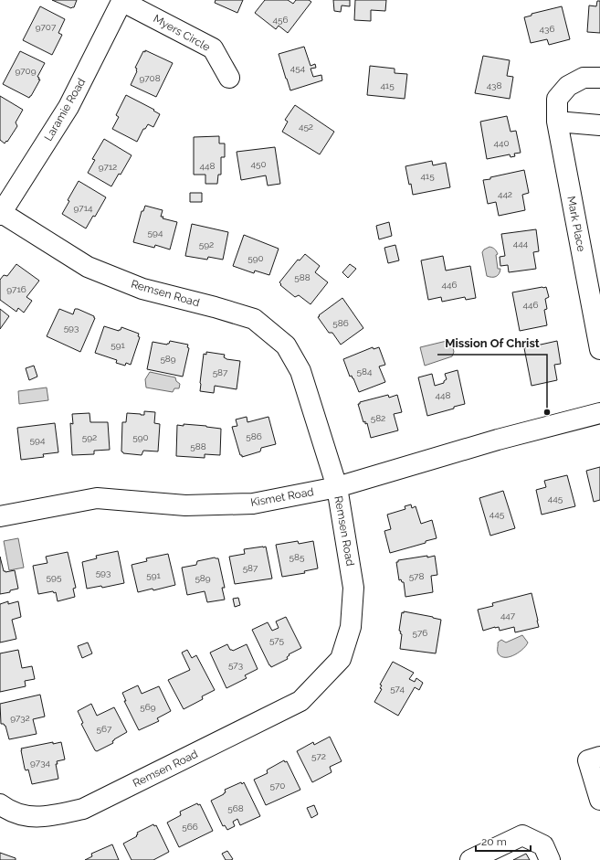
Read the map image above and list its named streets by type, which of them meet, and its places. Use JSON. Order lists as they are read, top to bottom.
{
  "streets": {
    "street": [
      "Myers Circle",
      "Laramie Road",
      "Mark Place",
      "Remsen Road",
      "Kismet Road"
    ]
  },
  "crossings": [
    ["Myers Circle", "Laramie Road"],
    ["Laramie Road", "Remsen Road"],
    ["Remsen Road", "Kismet Road"]
  ],
  "places": ["Mission Of Christ"],
  "house_numbers": [
    "456",
    "9707",
    "436",
    "454",
    "9709",
    "9708",
    "415",
    "438",
    "452",
    "440",
    "450",
    "448",
    "9712",
    "415",
    "442",
    "9714",
    "594",
    "444",
    "592",
    "590",
    "588",
    "446",
    "9716",
    "446",
    "586",
    "593",
    "591",
    "589",
    "584",
    "587",
    "448",
    "582",
    "586",
    "592",
    "590",
    "594",
    "588",
    "445",
    "445",
    "585",
    "587",
    "593",
    "591",
    "578",
    "595",
    "589",
    "447",
    "576",
    "575",
    "573",
    "574",
    "569",
    "9732",
    "567",
    "572",
    "9734",
    "570",
    "568",
    "566"
  ],
  "scale_bar": "20 m"
}
